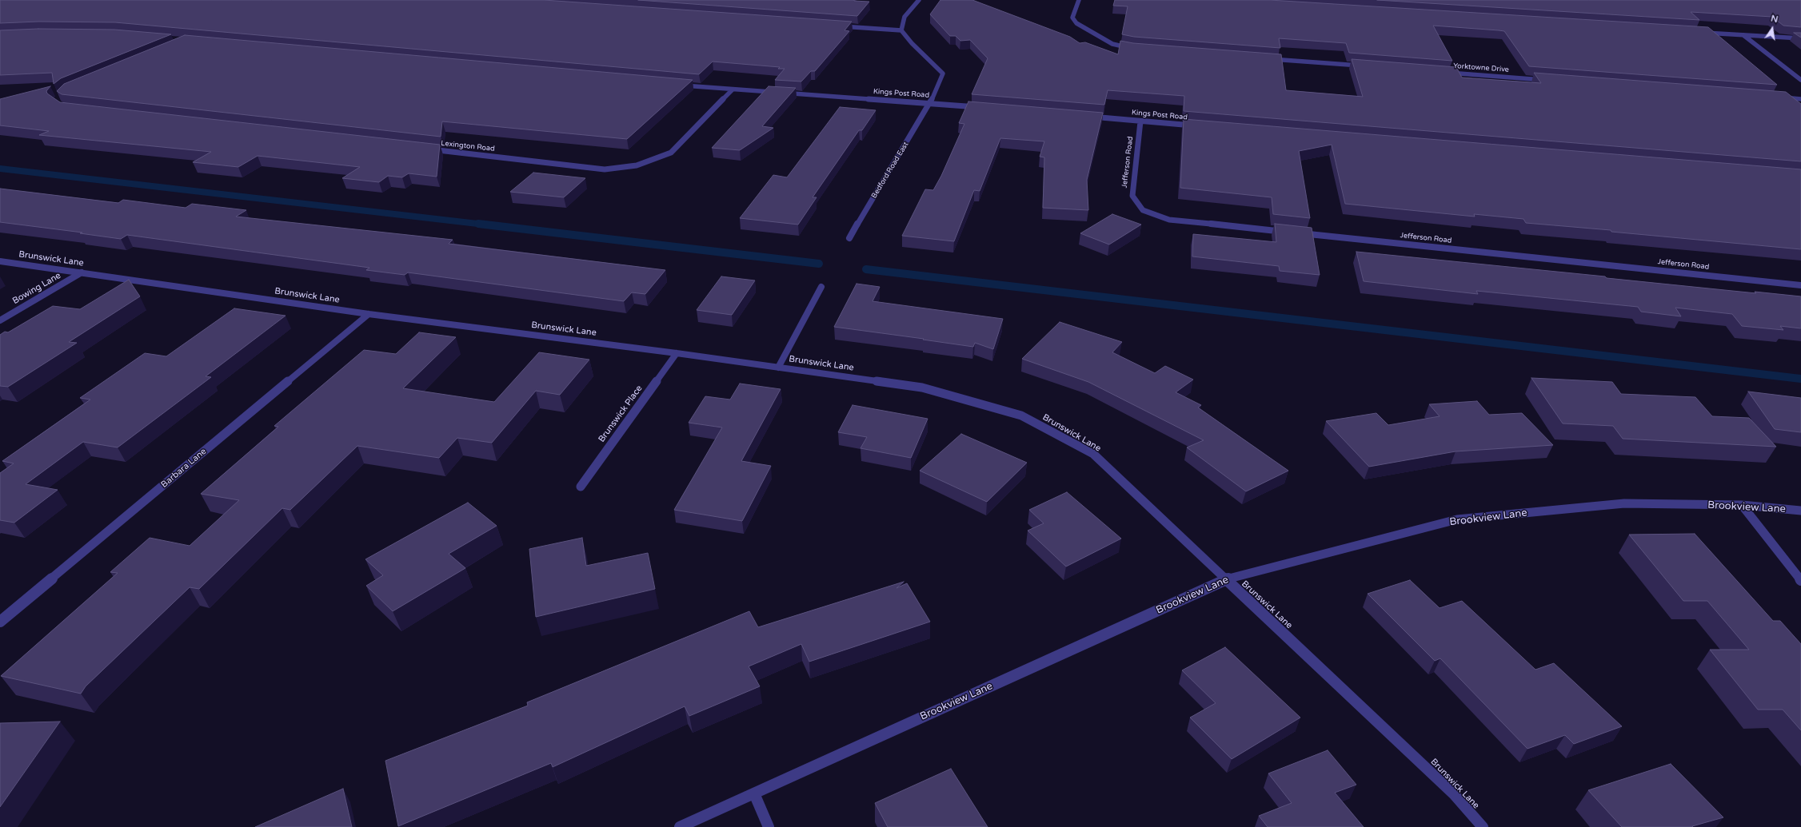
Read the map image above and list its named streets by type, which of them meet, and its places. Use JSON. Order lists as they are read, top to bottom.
{
  "streets": {
    "street": [
      "Yorktowne Drive",
      "Kings Post Road",
      "Lexington Road",
      "Jefferson Road",
      "Bedford Road East",
      "Brunswick Lane",
      "Bowing Lane",
      "Brunswick Place",
      "Barbara Lane",
      "Brookview Lane"
    ]
  },
  "crossings": [
    ["Kings Post Road", "Lexington Road"],
    ["Kings Post Road", "Jefferson Road"],
    ["Kings Post Road", "Bedford Road East"],
    ["Brunswick Lane", "Bowing Lane"],
    ["Brunswick Lane", "Brunswick Place"],
    ["Brunswick Lane", "Barbara Lane"],
    ["Brunswick Lane", "Brookview Lane"]
  ],
  "north": "top"
}
